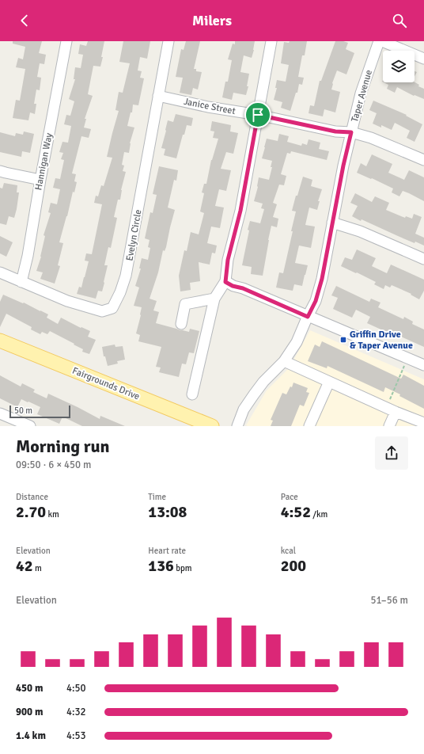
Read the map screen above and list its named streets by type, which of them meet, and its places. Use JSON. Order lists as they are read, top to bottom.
{
  "streets": {
    "main road": ["Fairgrounds Drive"],
    "street": [
      "Taper Avenue",
      "Janice Street",
      "Hannigan Way",
      "Evelyn Circle"
    ]
  },
  "crossings": [
    ["Taper Avenue", "Janice Street"],
    ["Janice Street", "Evelyn Circle"],
    ["Hannigan Way", "Evelyn Circle"]
  ],
  "places": {
    "transit": ["Griffin Drive & Taper Avenue"]
  },
  "scale_bar": "50 m",
  "page": {
    "header": "Milers",
    "scale": "50 m",
    "heading": ["Morning run", "09:50 · 6 × 450 m"],
    "stats": [
      ["Distance", "2.70 km"],
      ["Time", "13:08"],
      ["Pace", "4:52 /km"],
      ["Elevation", "42 m"],
      ["Heart rate", "136 bpm"],
      ["kcal", "200"]
    ],
    "chart": ["Elevation", "51–56 m"],
    "list": [
      {
        "name": "450 m",
        "note": "4:50"
      },
      {
        "name": "900 m",
        "note": "4:32"
      },
      {
        "name": "1.4 km",
        "note": "4:53"
      }
    ]
  }
}
